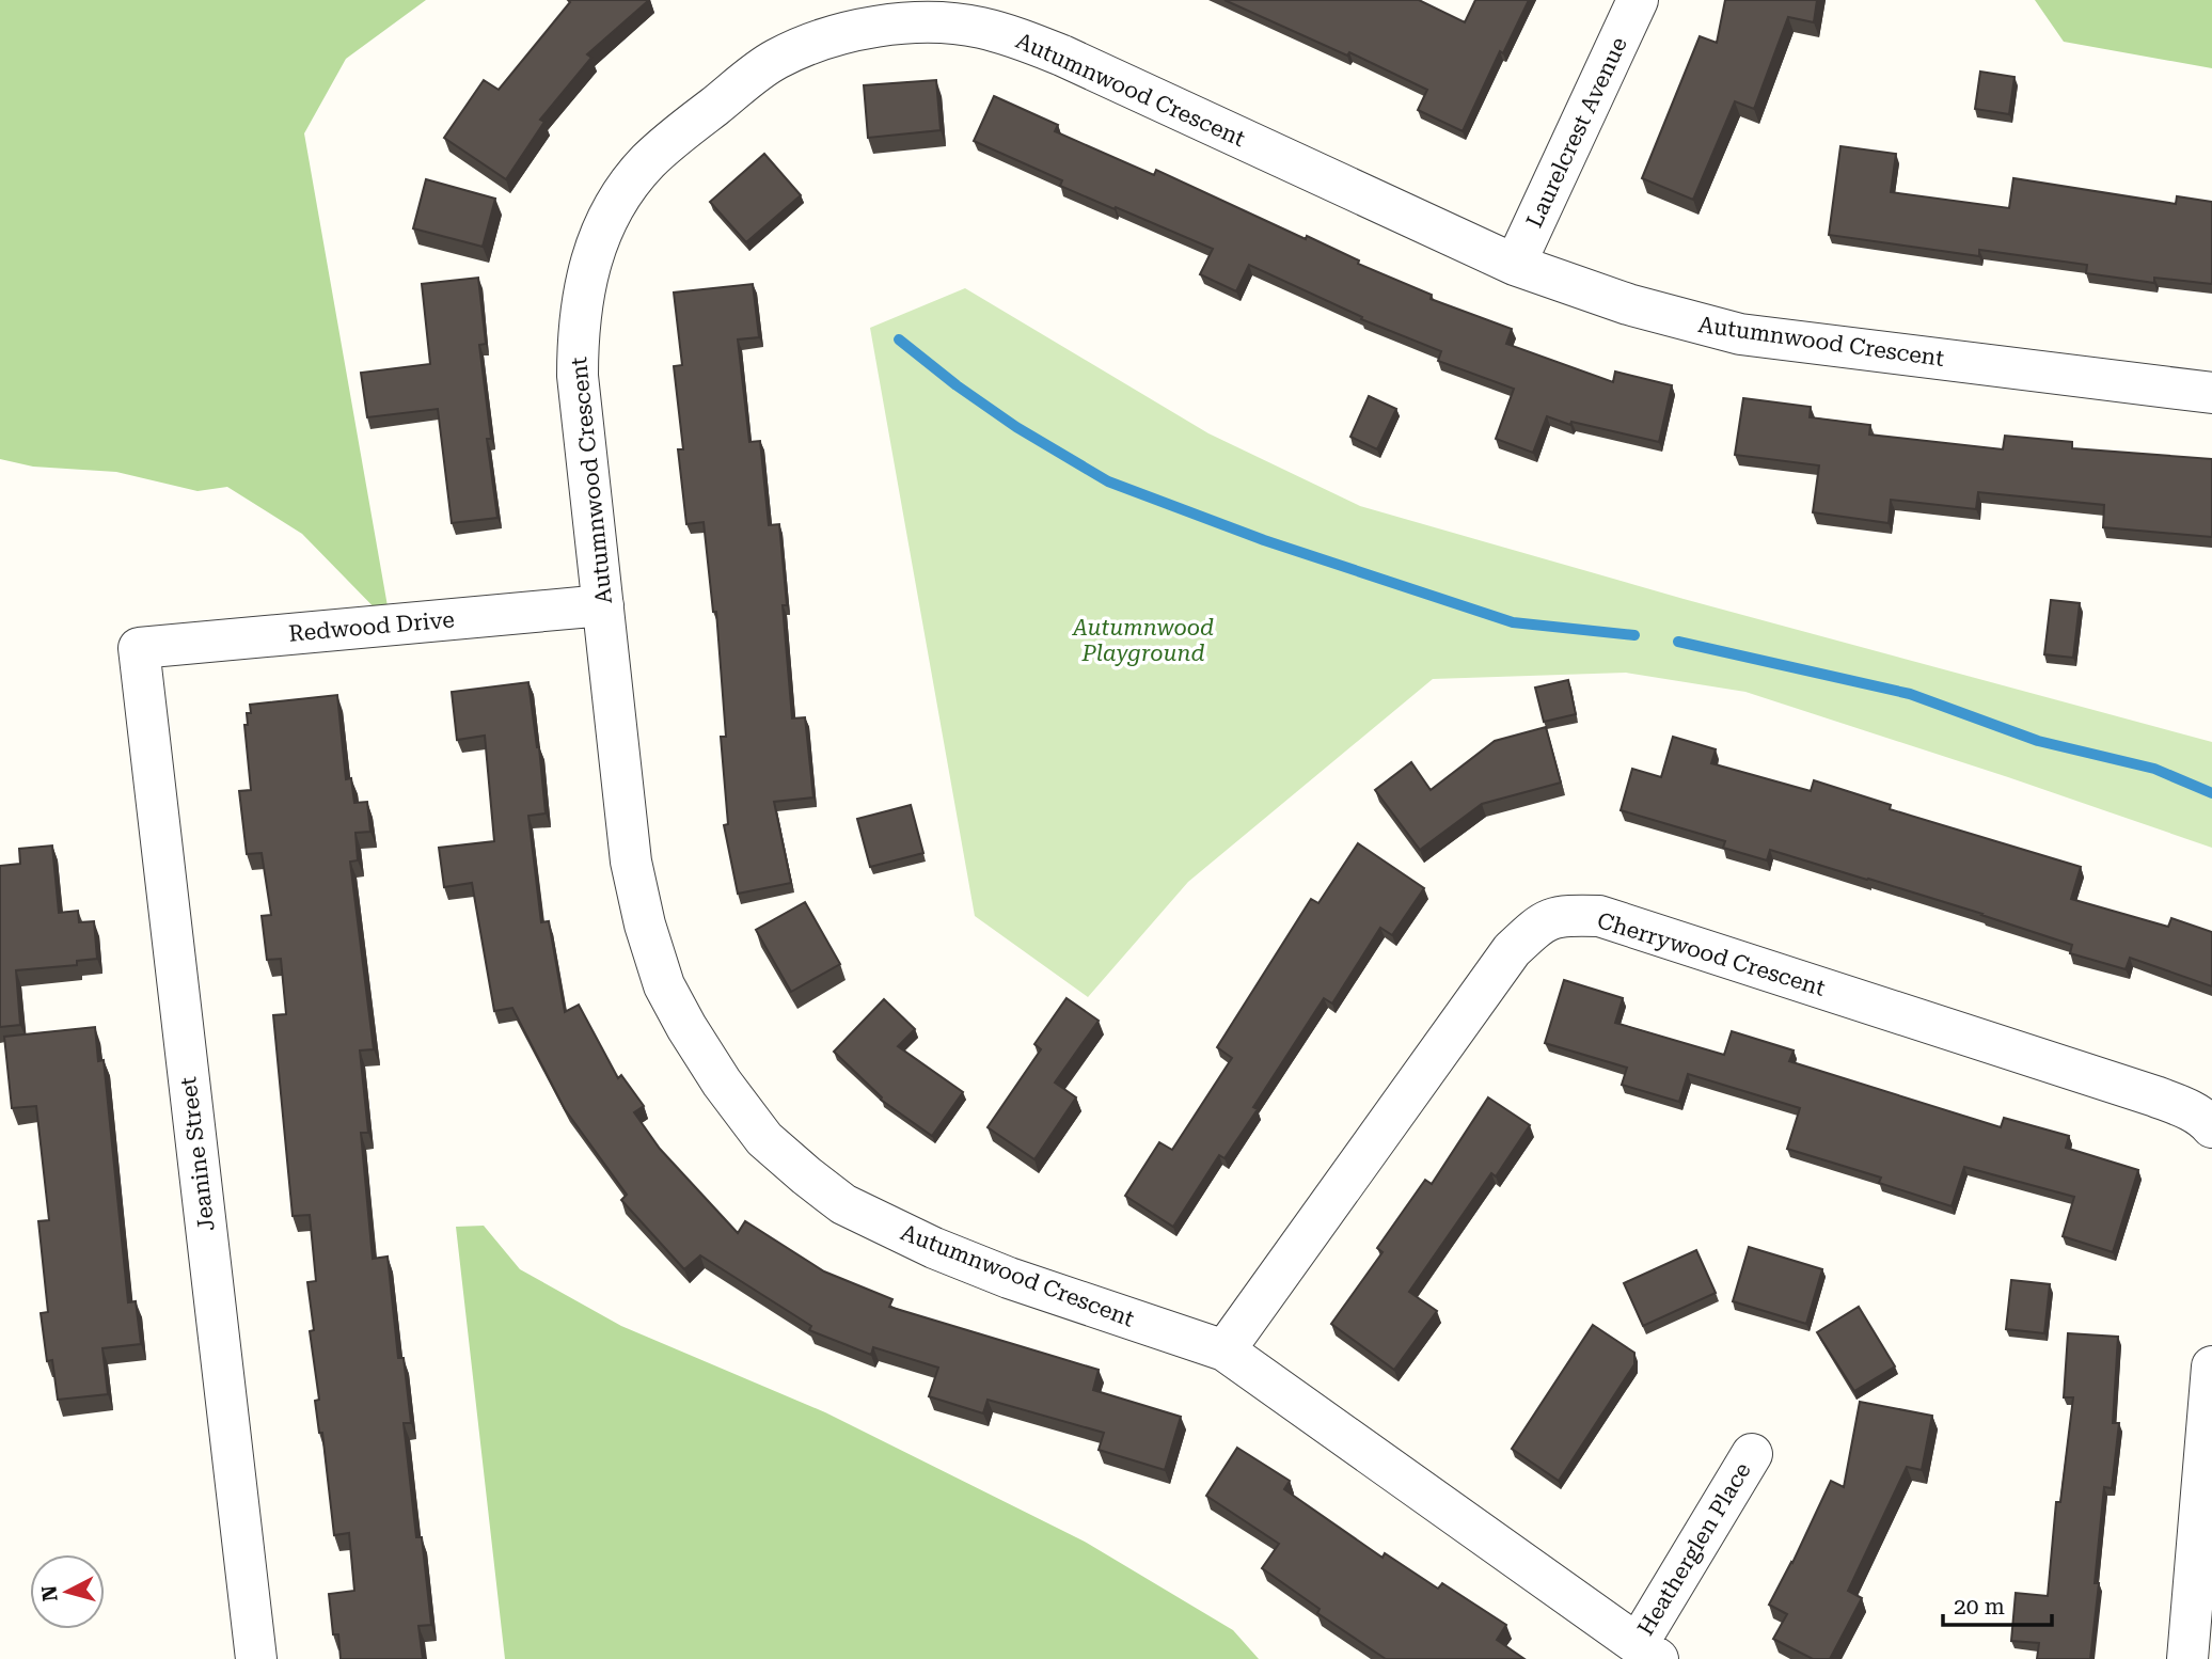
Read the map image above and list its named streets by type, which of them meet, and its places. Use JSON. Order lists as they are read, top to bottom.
{
  "streets": {
    "street": [
      "Autumnwood Crescent",
      "Laurelcrest Avenue",
      "Redwood Drive",
      "Cherrywood Crescent",
      "Jeanine Street",
      "Heatherglen Place"
    ]
  },
  "crossings": [
    ["Autumnwood Crescent", "Laurelcrest Avenue"],
    ["Autumnwood Crescent", "Redwood Drive"],
    ["Autumnwood Crescent", "Cherrywood Crescent"],
    ["Autumnwood Crescent", "Heatherglen Place"],
    ["Redwood Drive", "Jeanine Street"]
  ],
  "parks": ["Autumnwood Playground"],
  "scale_bar": "20 m",
  "north": "left"
}
